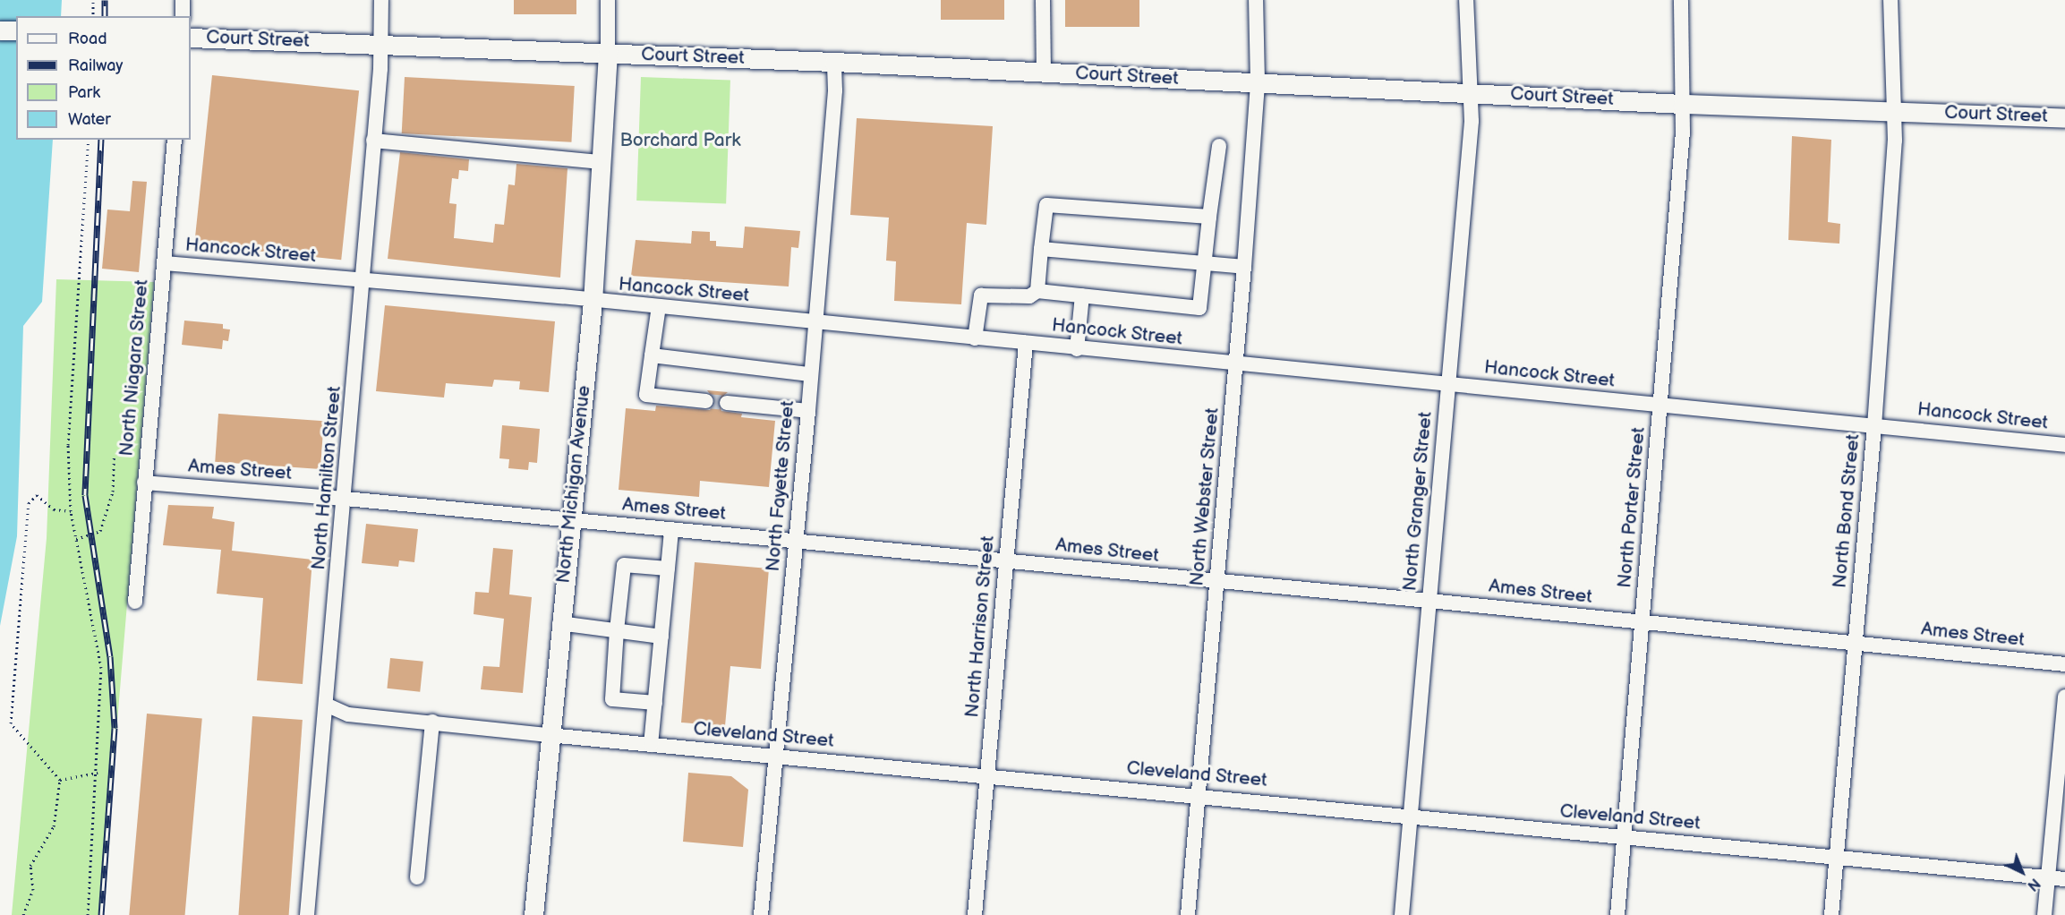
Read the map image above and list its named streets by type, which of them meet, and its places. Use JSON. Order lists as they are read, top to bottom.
{
  "streets": {
    "main road": ["Court Street", "North Michigan Avenue"],
    "street": [
      "Hancock Street",
      "North Niagara Street",
      "Ames Street",
      "North Hamilton Street",
      "North Fayette Street",
      "North Webster Street",
      "North Granger Street",
      "North Porter Street",
      "North Bond Street",
      "North Harrison Street",
      "Cleveland Street"
    ]
  },
  "crossings": [
    ["Court Street", "North Hamilton Street"],
    ["Court Street", "North Michigan Avenue"],
    ["Court Street", "North Fayette Street"],
    ["Court Street", "North Webster Street"],
    ["Court Street", "North Granger Street"],
    ["Court Street", "North Porter Street"],
    ["Court Street", "North Bond Street"],
    ["Hancock Street", "North Niagara Street"],
    ["Hancock Street", "North Hamilton Street"],
    ["Hancock Street", "North Michigan Avenue"],
    ["Hancock Street", "North Fayette Street"],
    ["Hancock Street", "North Webster Street"],
    ["Hancock Street", "North Granger Street"],
    ["Hancock Street", "North Porter Street"],
    ["Hancock Street", "North Bond Street"],
    ["Hancock Street", "North Harrison Street"],
    ["North Niagara Street", "Ames Street"],
    ["Ames Street", "North Hamilton Street"],
    ["Ames Street", "North Michigan Avenue"],
    ["Ames Street", "North Fayette Street"],
    ["Ames Street", "North Webster Street"],
    ["Ames Street", "North Granger Street"],
    ["Ames Street", "North Porter Street"],
    ["Ames Street", "North Bond Street"],
    ["Ames Street", "North Harrison Street"],
    ["North Hamilton Street", "Cleveland Street"],
    ["North Michigan Avenue", "Cleveland Street"],
    ["North Fayette Street", "Cleveland Street"],
    ["North Webster Street", "Cleveland Street"],
    ["North Granger Street", "Cleveland Street"],
    ["North Porter Street", "Cleveland Street"],
    ["North Bond Street", "Cleveland Street"],
    ["North Harrison Street", "Cleveland Street"]
  ],
  "parks": ["Borchard Park"],
  "legend": [
    "Road",
    "Railway",
    "Park",
    "Water"
  ],
  "north": "bottom right"
}
